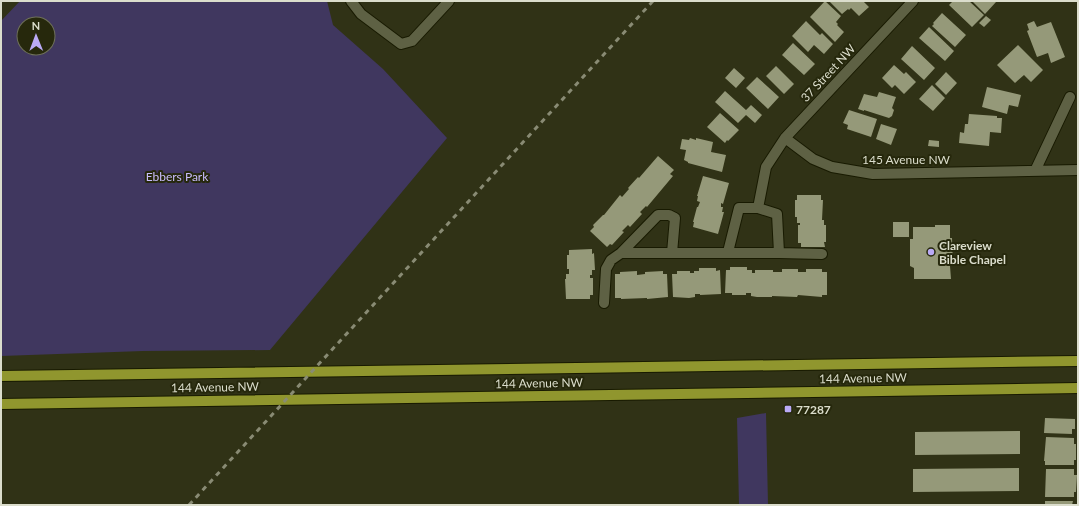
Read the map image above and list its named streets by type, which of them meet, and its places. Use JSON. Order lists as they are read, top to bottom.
{
  "streets": {
    "main road": ["144 Avenue NW"],
    "street": ["37 Street NW", "145 Avenue NW"]
  },
  "crossings": [
    ["37 Street NW", "145 Avenue NW"]
  ],
  "parks": ["Ebbers Park"],
  "places": {
    "other": ["Clareview Bible Chapel"],
    "transit": ["77287"]
  },
  "north": "top"
}
